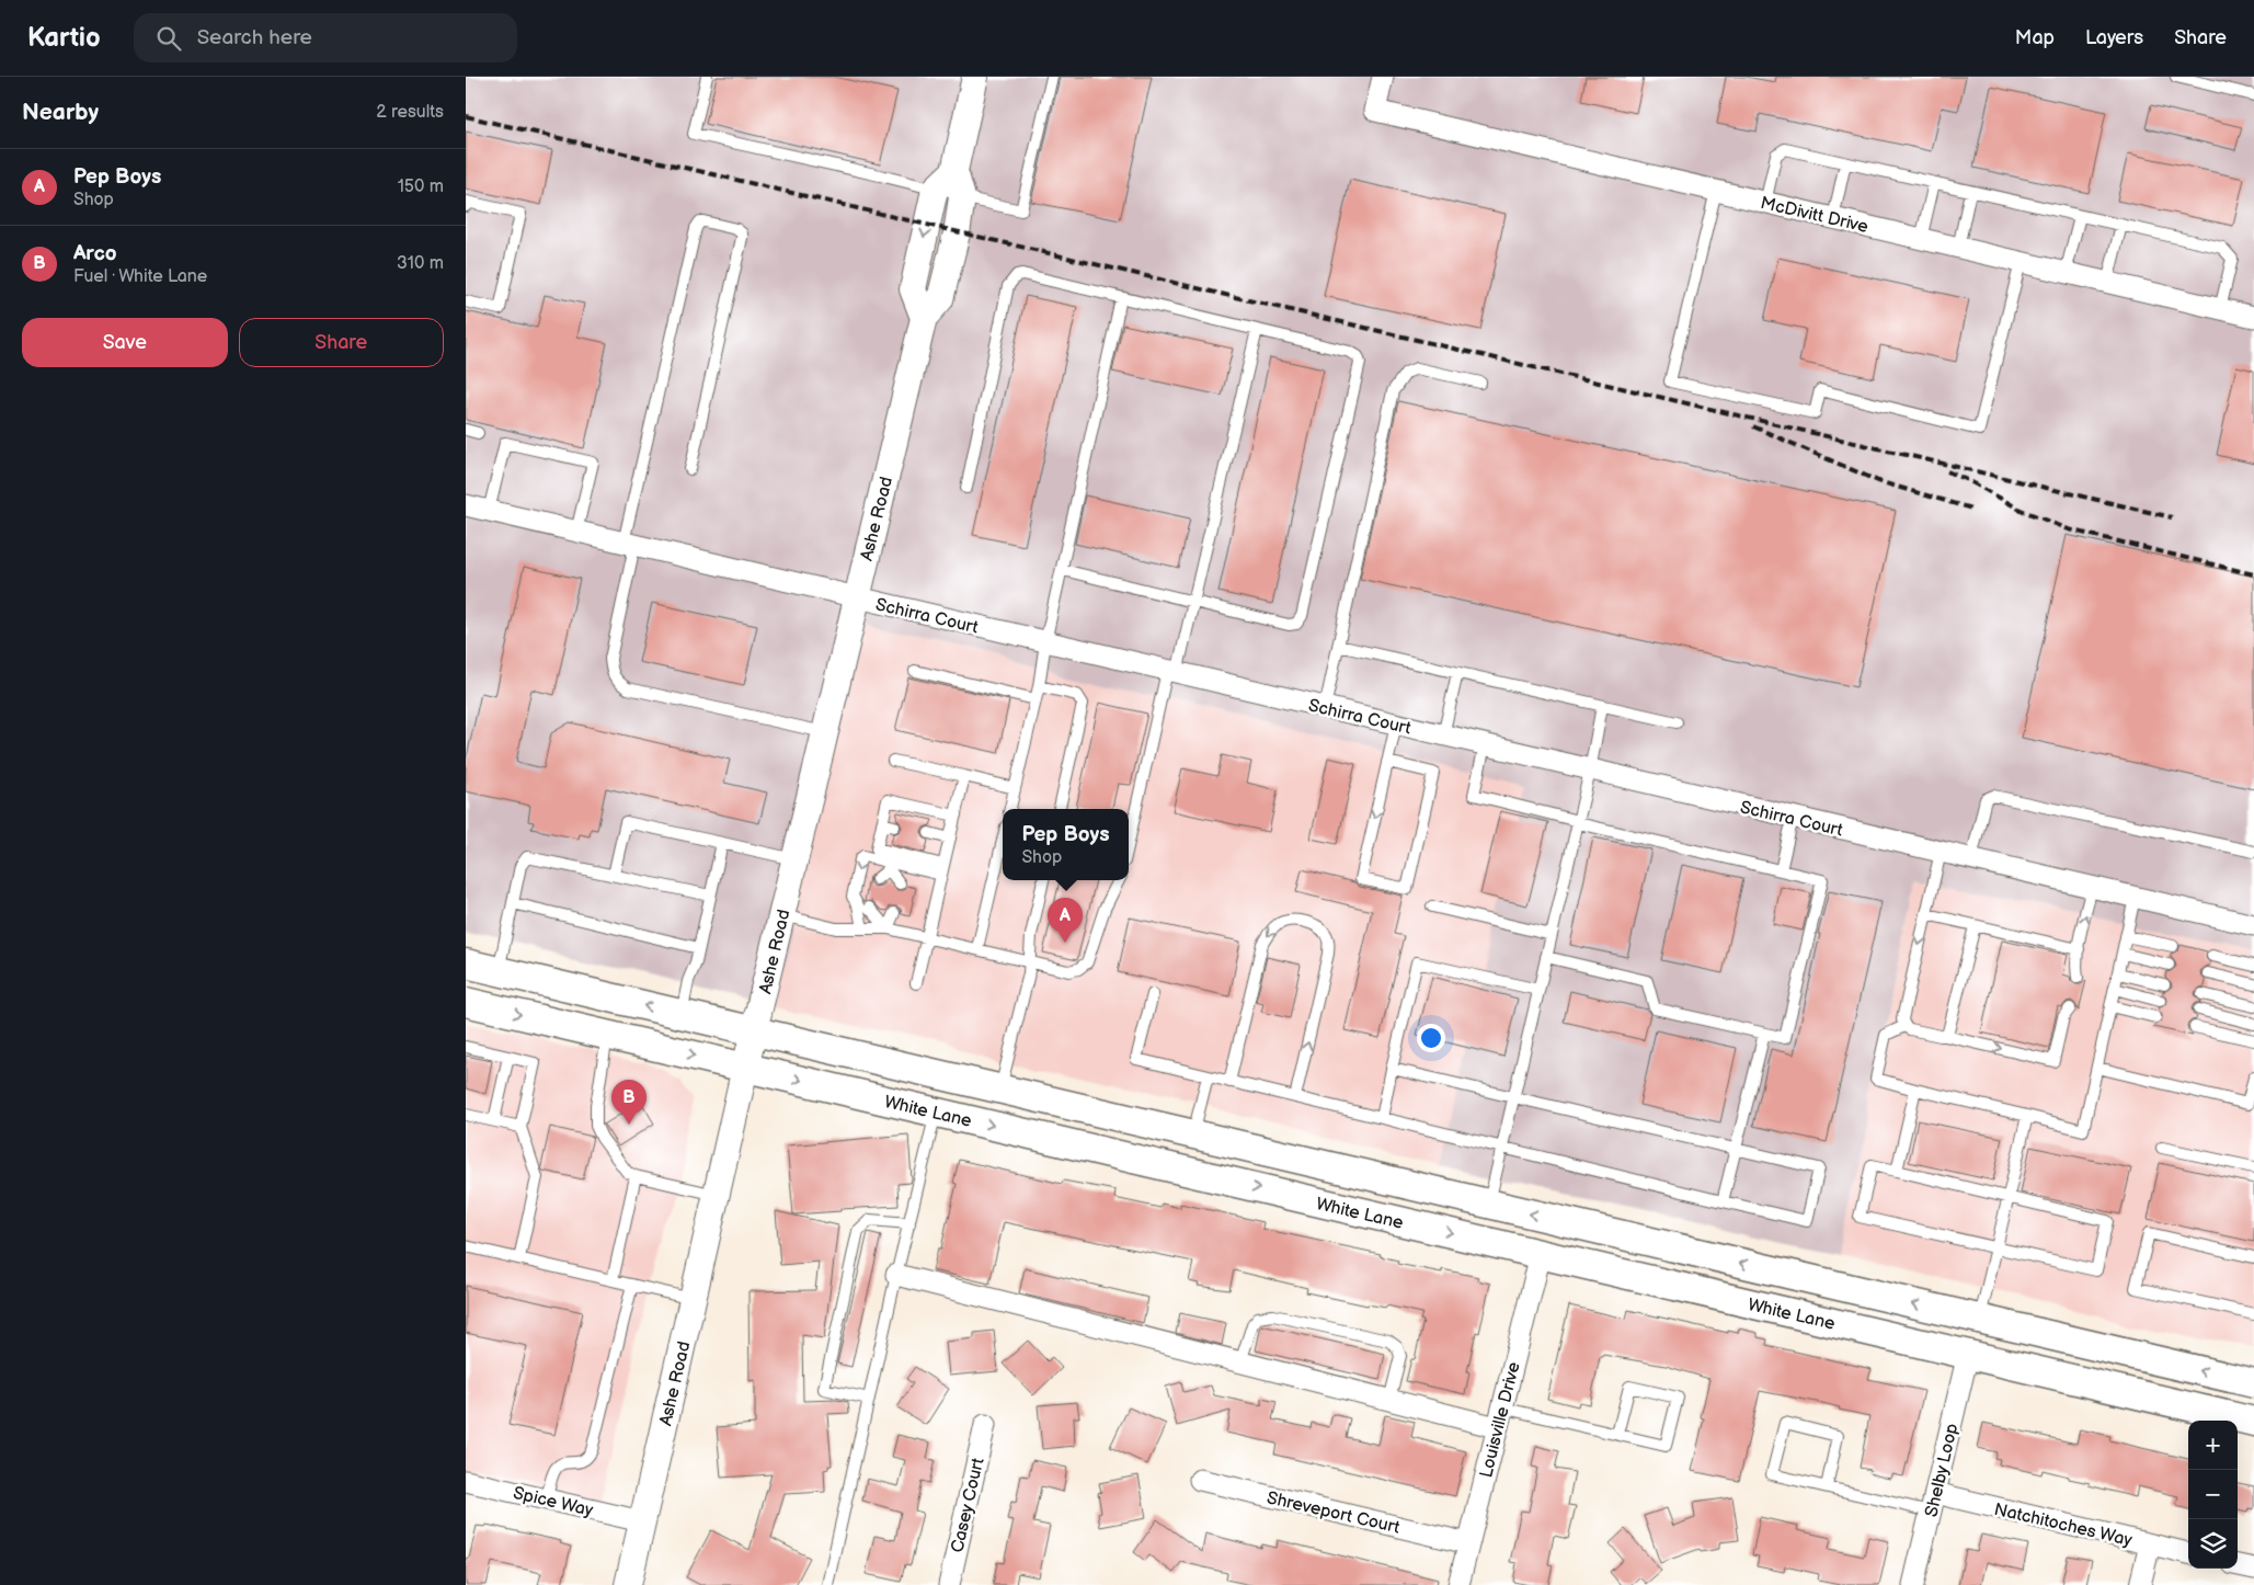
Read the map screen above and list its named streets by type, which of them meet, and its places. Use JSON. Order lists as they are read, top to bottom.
{
  "streets": {
    "main road": ["White Lane"],
    "street": [
      "McDivitt Drive",
      "Ashe Road",
      "Schirra Court",
      "Louisville Drive",
      "Shelby Loop",
      "Spice Way",
      "Casey Court",
      "Shreveport Court",
      "Natchitoches Way"
    ]
  },
  "crossings": [
    ["Ashe Road", "Schirra Court"],
    ["Ashe Road", "White Lane"],
    ["Ashe Road", "Spice Way"],
    ["White Lane", "Louisville Drive"],
    ["White Lane", "Shelby Loop"],
    ["Louisville Drive", "Shreveport Court"],
    ["Shelby Loop", "Natchitoches Way"]
  ],
  "page": {
    "header": "Kartio",
    "search": "Search here",
    "nav": ["Map", "Layers", "Share"],
    "heading": ["Nearby", "2 results"],
    "list": [
      {
        "mark": "A",
        "name": "Pep Boys",
        "note": "Shop",
        "value": "150 m"
      },
      {
        "mark": "B",
        "name": "Arco",
        "note": "Fuel · White Lane",
        "value": "310 m"
      }
    ],
    "buttons": ["Save", "Share"],
    "popup": ["Pep Boys", "Shop"],
    "pins": ["A", "B"],
    "map_buttons": ["+", "−"]
  }
}
